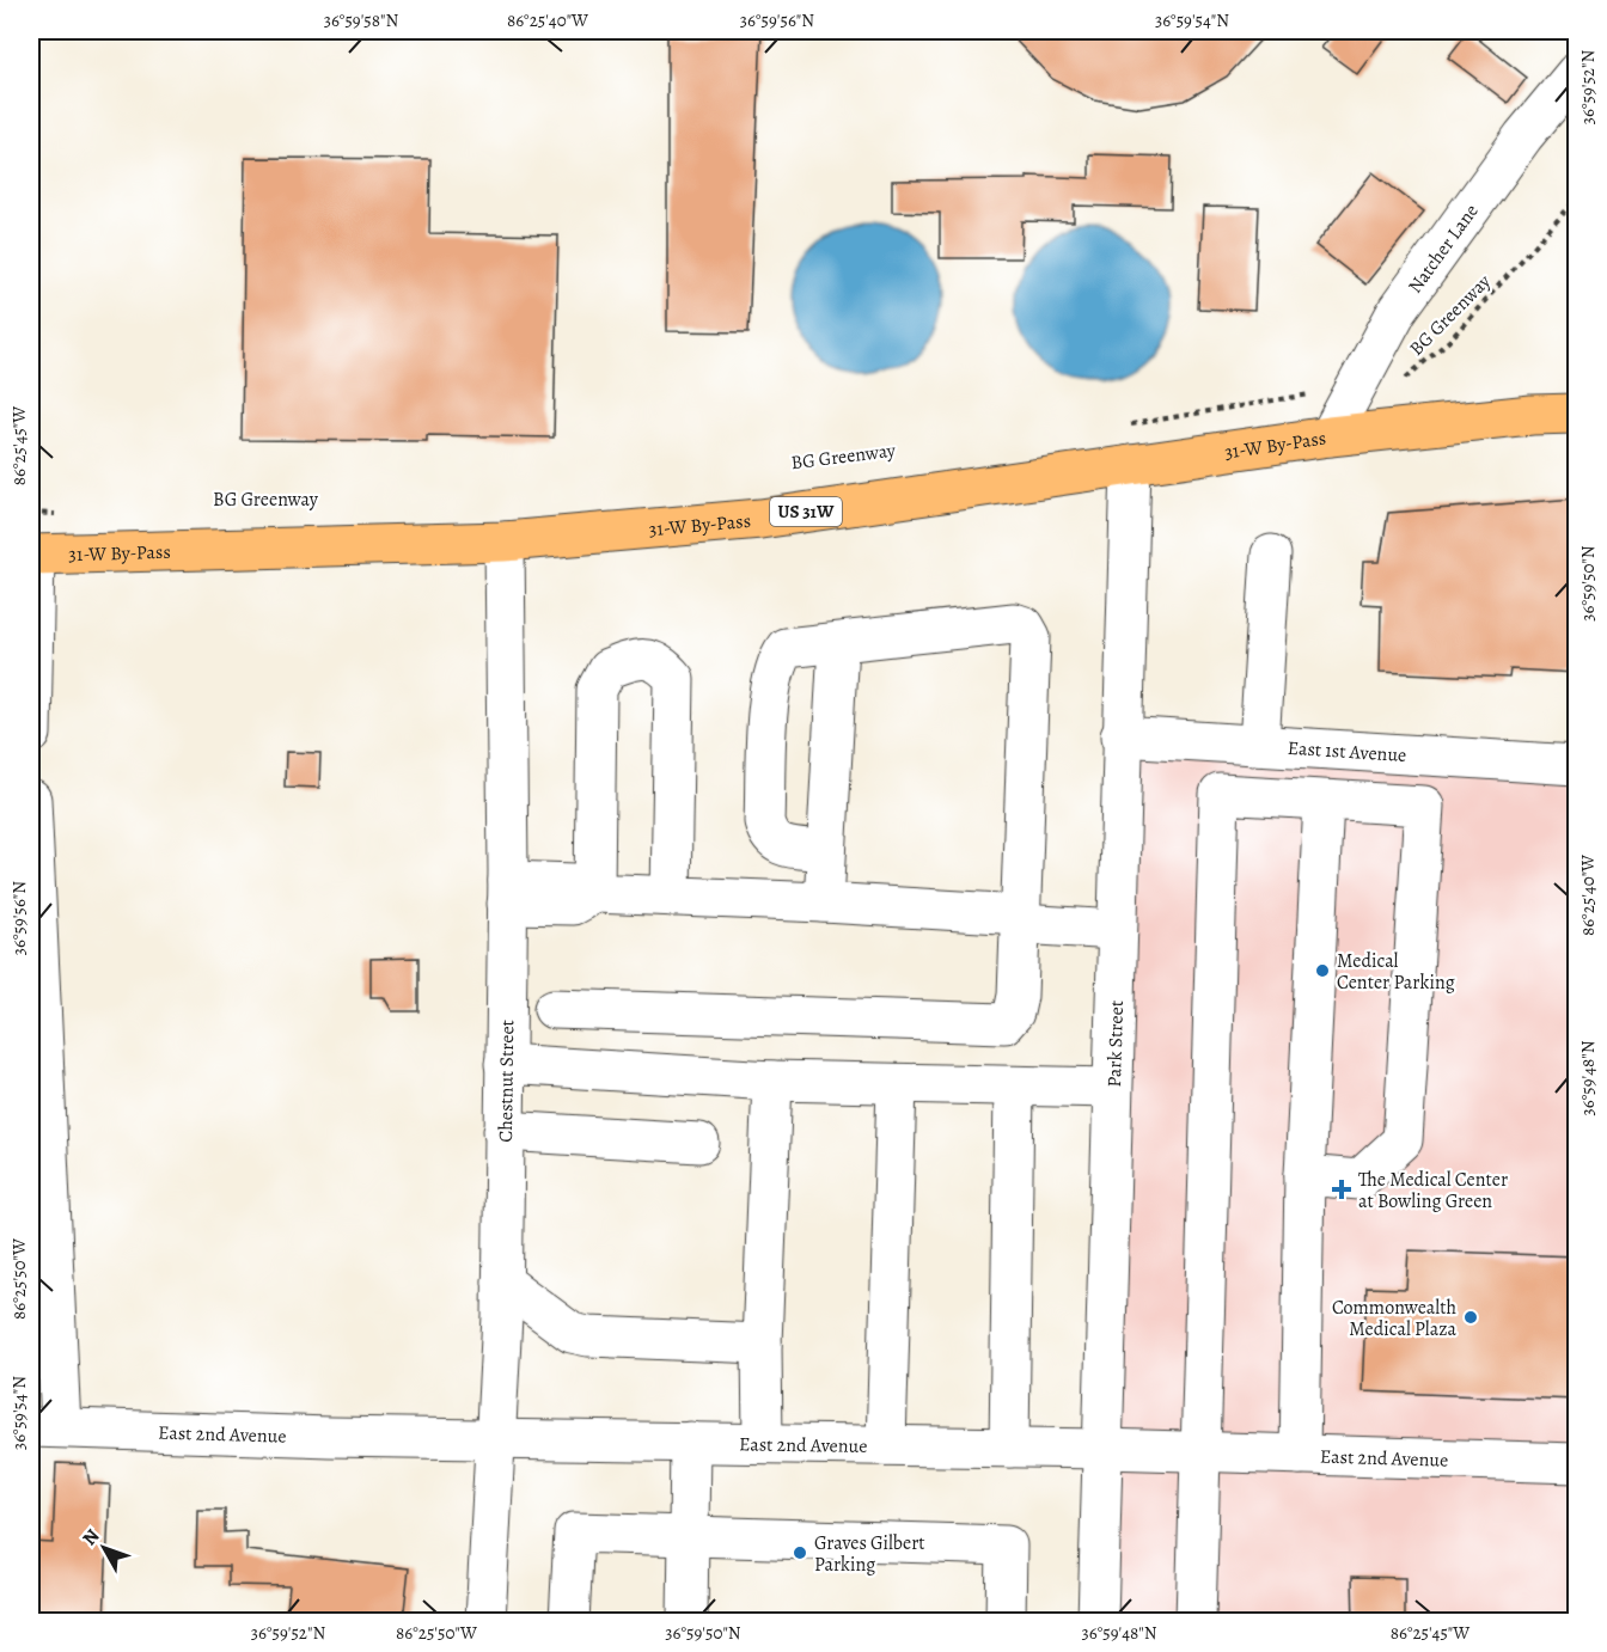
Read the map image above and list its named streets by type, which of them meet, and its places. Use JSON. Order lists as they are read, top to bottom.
{
  "streets": {
    "main road": ["31-W By-Pass", "US 31W"],
    "street": [
      "Natcher Lane",
      "East 1st Avenue",
      "Park Street",
      "Chestnut Street",
      "East 2nd Avenue"
    ],
    "path": ["BG Greenway"]
  },
  "crossings": [
    ["Natcher Lane", "BG Greenway"],
    ["Natcher Lane", "31-W By-Pass"],
    ["31-W By-Pass", "Park Street"],
    ["31-W By-Pass", "Chestnut Street"],
    ["East 1st Avenue", "Park Street"],
    ["Park Street", "East 2nd Avenue"],
    ["Chestnut Street", "East 2nd Avenue"]
  ],
  "places": {
    "other": ["Medical Center Parking", "Commonwealth Medical Plaza", "Graves Gilbert Parking"],
    "health": ["The Medical Center at Bowling Green"]
  },
  "north": "top left",
  "coordinates": [
    "36°59'58\"N",
    "86°25'40\"W",
    "36°59'56\"N",
    "36°59'54\"N",
    "36°59'52\"N",
    "86°25'45\"W",
    "36°59'50\"N",
    "36°59'48\"N",
    "86°25'50\"W"
  ]
}
